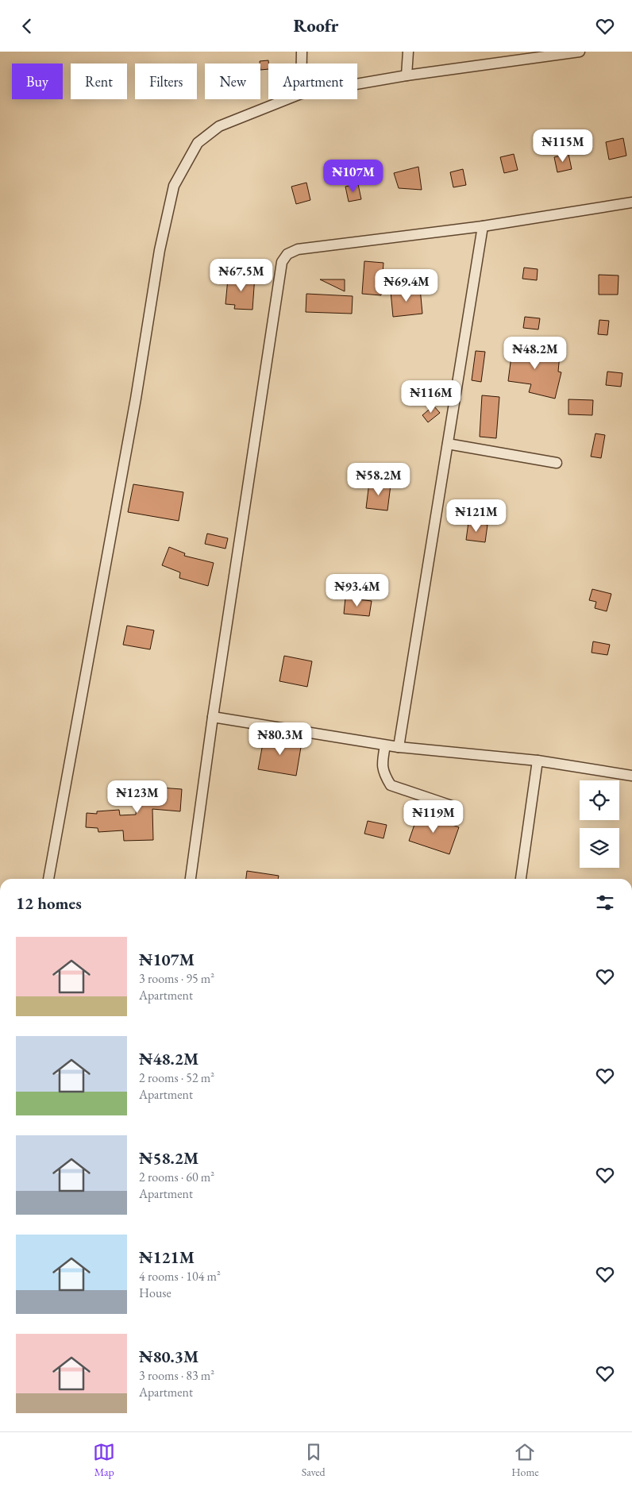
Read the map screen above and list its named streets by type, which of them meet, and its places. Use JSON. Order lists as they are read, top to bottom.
{
  "page": {
    "header": "Roofr",
    "chip": [
      "Buy",
      "Rent",
      "Filters",
      "New",
      "Apartment"
    ],
    "price": [
      "₦115M",
      "₦107M",
      "₦67.5M",
      "₦69.4M",
      "₦48.2M",
      "₦116M",
      "₦58.2M",
      "₦121M",
      "₦93.4M",
      "₦80.3M",
      "₦123M",
      "₦119M"
    ],
    "heading": "12 homes",
    "list": [
      {
        "name": "₦107M",
        "note": "3 rooms · 95 m² · Apartment"
      },
      {
        "name": "₦48.2M",
        "note": "2 rooms · 52 m² · Apartment"
      },
      {
        "name": "₦58.2M",
        "note": "2 rooms · 60 m² · Apartment"
      },
      {
        "name": "₦121M",
        "note": "4 rooms · 104 m² · House"
      },
      {
        "name": "₦80.3M",
        "note": "3 rooms · 83 m² · Apartment"
      }
    ],
    "tabs": ["Map", "Saved", "Home"]
  }
}
